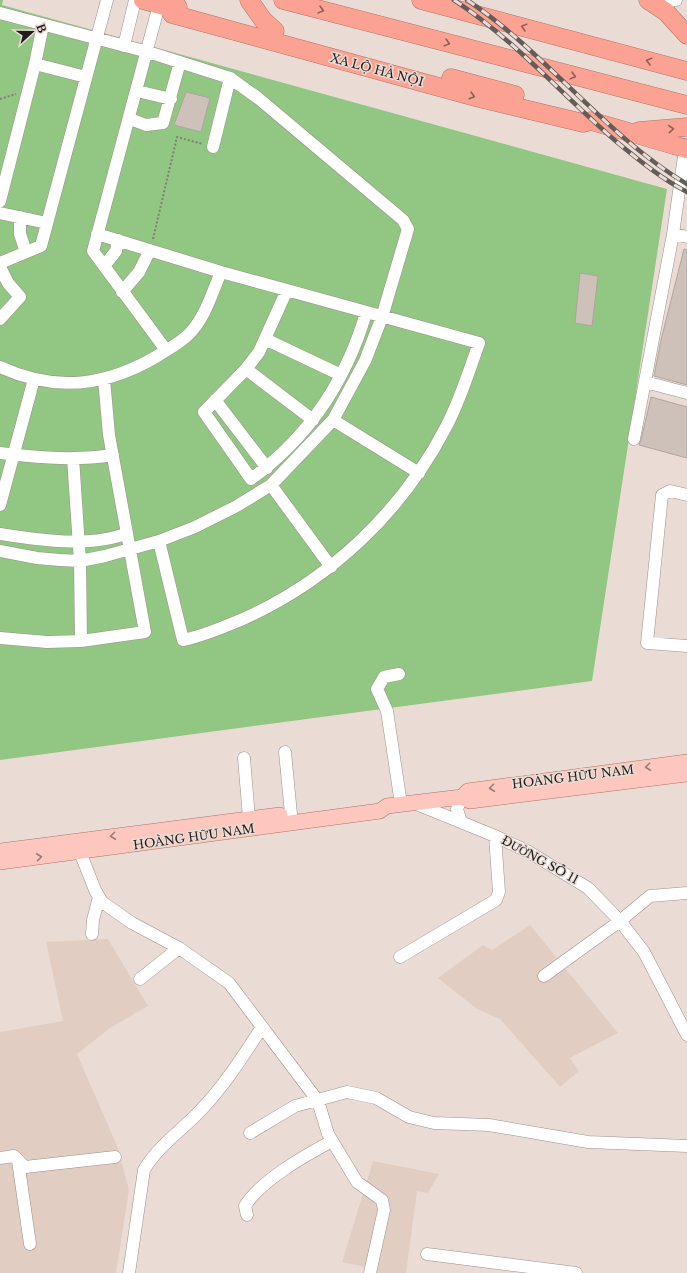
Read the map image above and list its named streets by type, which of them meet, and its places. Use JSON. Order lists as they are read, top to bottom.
{
  "streets": {
    "highway": ["XA LỘ HÀ NỘI"],
    "main road": ["HOÀNG HỮU NAM"],
    "street": ["ĐƯỜNG SỐ 11"]
  },
  "crossings": [
    ["HOÀNG HỮU NAM", "ĐƯỜNG SỐ 11"]
  ],
  "north": "right"
}
